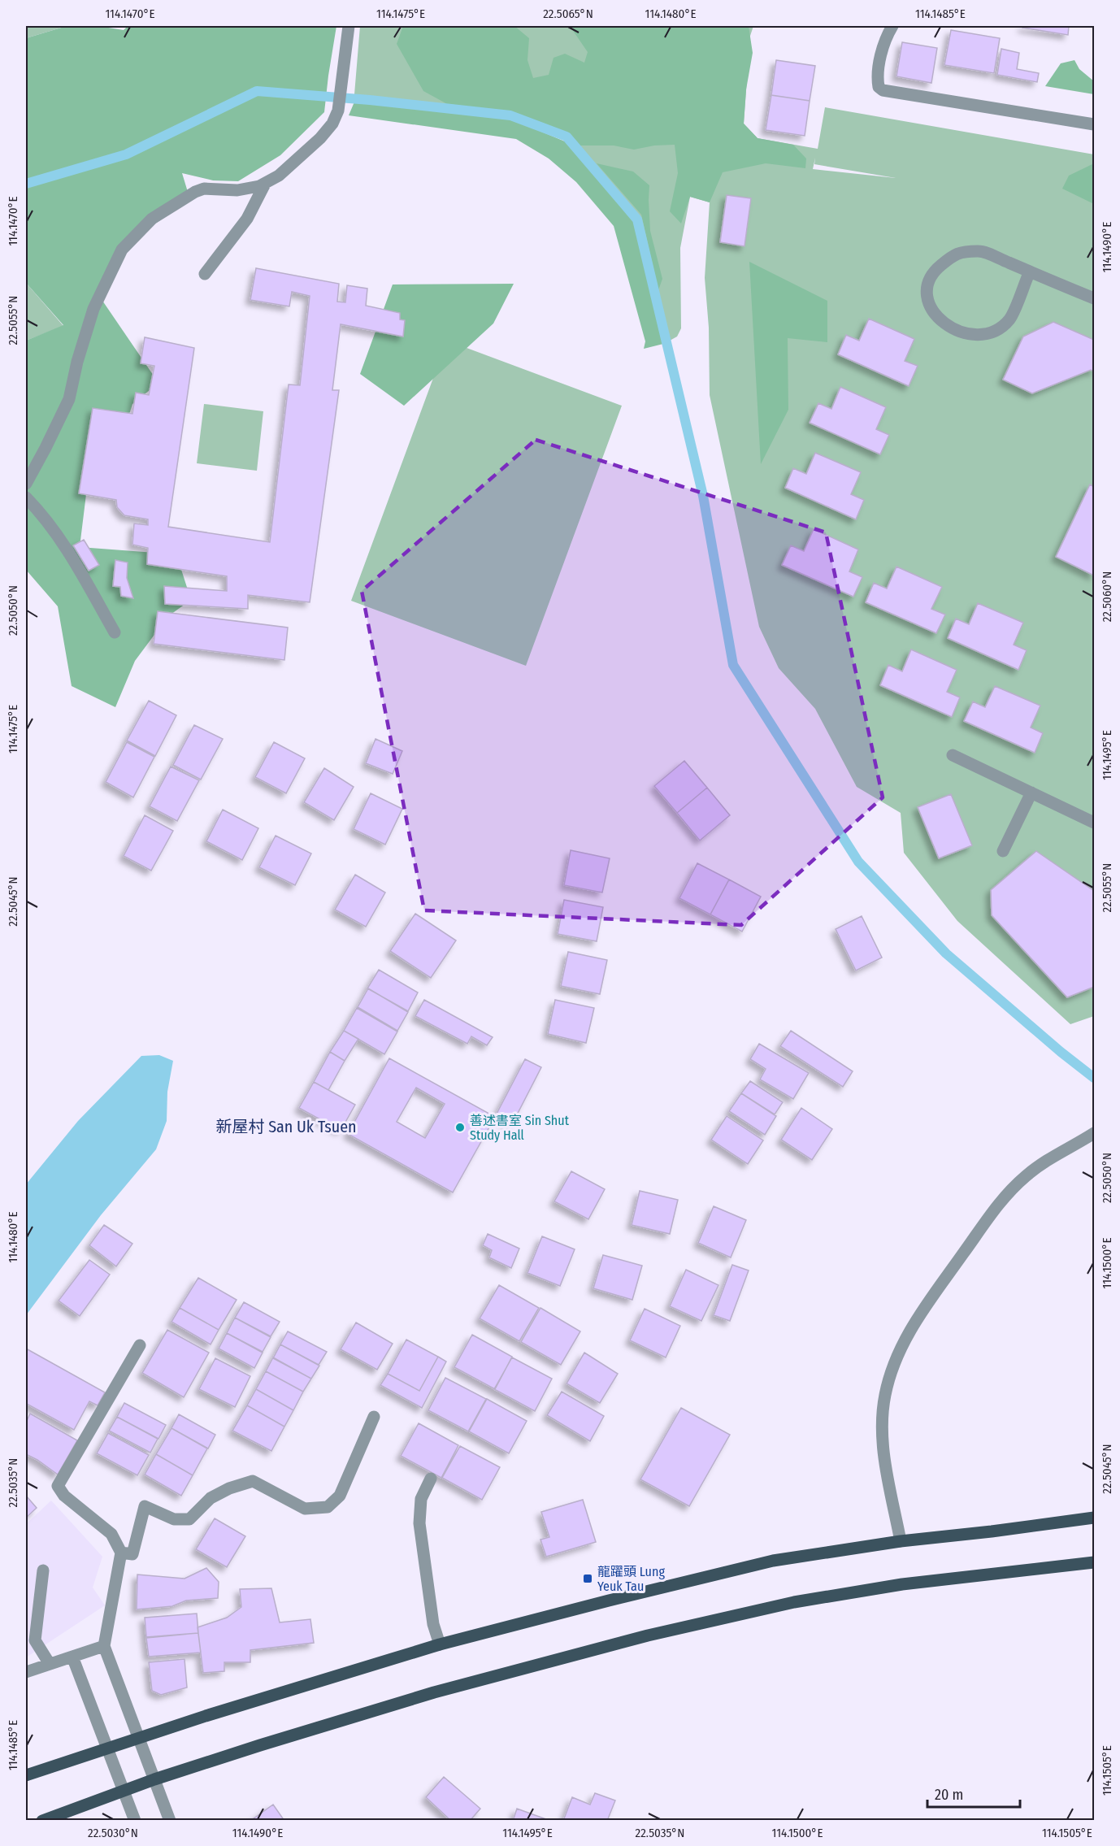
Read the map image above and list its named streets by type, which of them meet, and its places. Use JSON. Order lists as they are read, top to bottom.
{
  "districts": ["新屋村 San Uk Tsuen"],
  "places": {
    "other": ["善述書室 Sin Shut Study Hall"],
    "transit": ["龍躍頭 Lung Yeuk Tau"]
  },
  "scale_bar": "20 m",
  "coordinates": [
    "114.1470°E",
    "114.1475°E",
    "22.5065°N",
    "114.1480°E",
    "114.1485°E",
    "114.1490°E",
    "22.5055°N",
    "22.5060°N",
    "22.5050°N",
    "114.1495°E",
    "22.5045°N",
    "114.1500°E",
    "22.5035°N",
    "114.1505°E",
    "22.5030°N"
  ]
}
